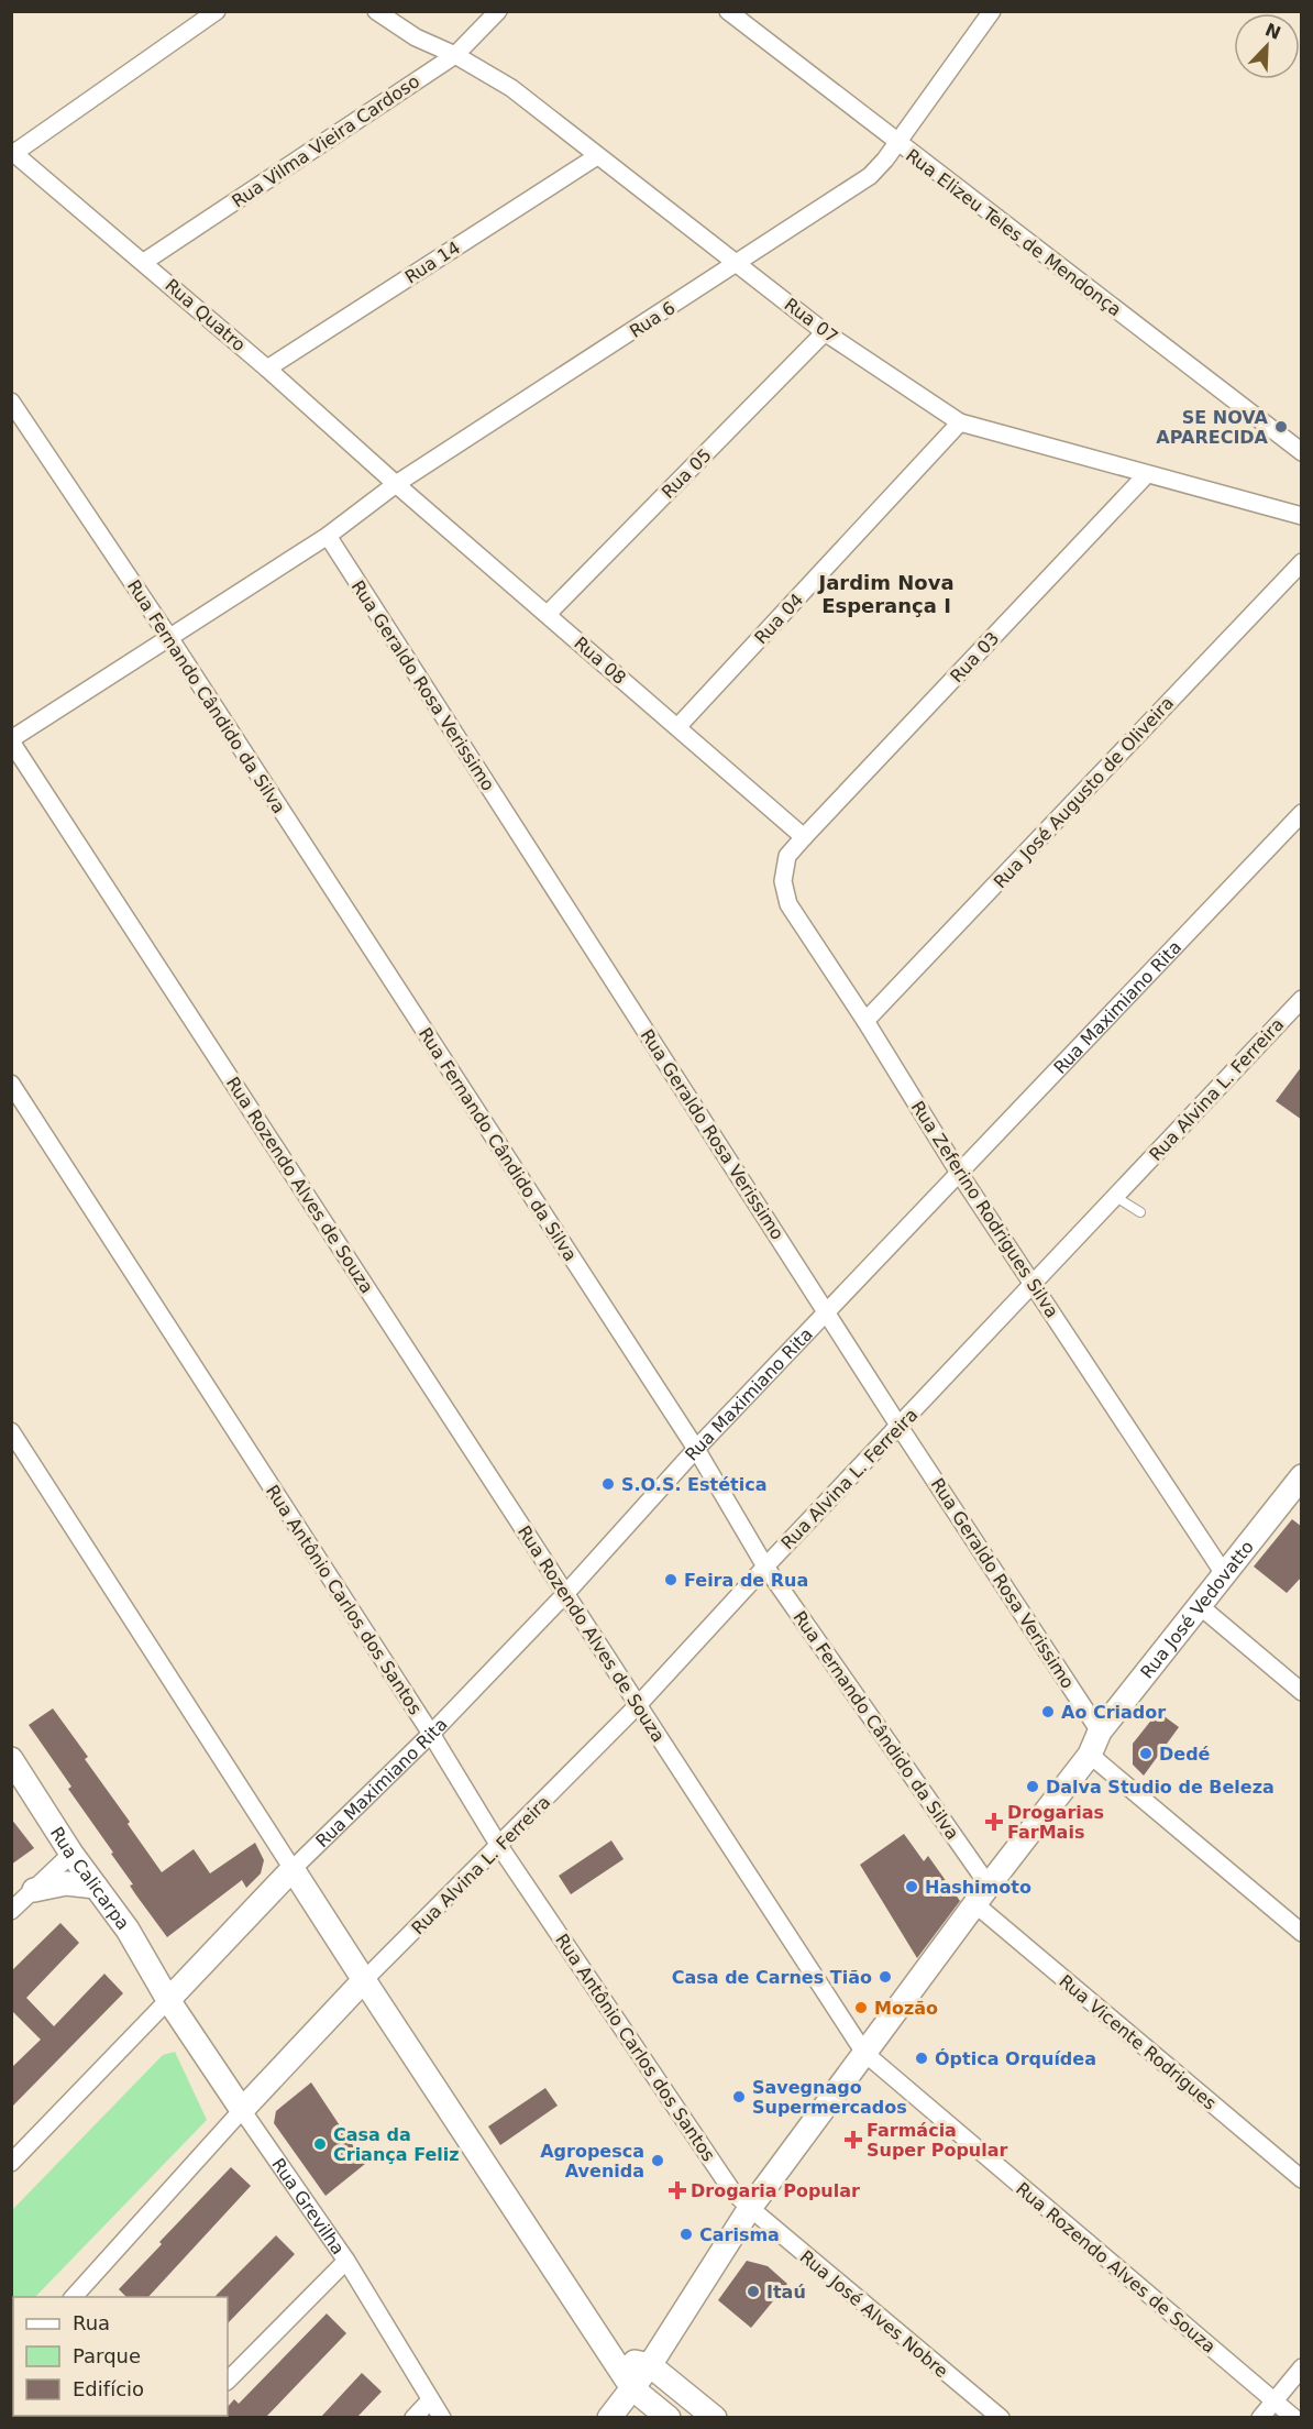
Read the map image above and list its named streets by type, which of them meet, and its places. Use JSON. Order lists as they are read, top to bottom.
{
  "streets": {
    "street": [
      "Rua Vilma Vieira Cardoso",
      "Rua Elizeu Teles de Mendonça",
      "Rua 14",
      "Rua Quatro",
      "Rua 6",
      "Rua 07",
      "Rua 05",
      "Rua 04",
      "Rua 03",
      "Rua 08",
      "Rua Geraldo Rosa Verissimo",
      "Rua Fernando Cândido da Silva",
      "Rua José Augusto de Oliveira",
      "Rua Maximiano Rita",
      "Rua Alvina L. Ferreira",
      "Rua Rozendo Alves de Souza",
      "Rua Zeferino Rodrigues Silva",
      "Rua Antônio Carlos dos Santos",
      "Rua José Vedovatto",
      "Rua Calicarpa",
      "Rua Vicente Rodrigues",
      "Rua Grevilha",
      "Rua José Alves Nobre"
    ]
  },
  "crossings": [
    ["Rua Vilma Vieira Cardoso", "Rua Quatro"],
    ["Rua Vilma Vieira Cardoso", "Rua 07"],
    ["Rua Elizeu Teles de Mendonça", "Rua 6"],
    ["Rua 14", "Rua Quatro"],
    ["Rua 14", "Rua 07"],
    ["Rua Quatro", "Rua 6"],
    ["Rua Quatro", "Rua 08"],
    ["Rua 6", "Rua 07"],
    ["Rua 6", "Rua 08"],
    ["Rua 6", "Rua Geraldo Rosa Verissimo"],
    ["Rua 6", "Rua Fernando Cândido da Silva"],
    ["Rua 6", "Rua Rozendo Alves de Souza"],
    ["Rua 07", "Rua 05"],
    ["Rua 07", "Rua 04"],
    ["Rua 07", "Rua 03"],
    ["Rua 05", "Rua 08"],
    ["Rua 04", "Rua 08"],
    ["Rua 03", "Rua 08"],
    ["Rua 03", "Rua Zeferino Rodrigues Silva"],
    ["Rua 08", "Rua Zeferino Rodrigues Silva"],
    ["Rua Geraldo Rosa Verissimo", "Rua Maximiano Rita"],
    ["Rua Geraldo Rosa Verissimo", "Rua Alvina L. Ferreira"],
    ["Rua Geraldo Rosa Verissimo", "Rua José Vedovatto"],
    ["Rua Fernando Cândido da Silva", "Rua Maximiano Rita"],
    ["Rua Fernando Cândido da Silva", "Rua Alvina L. Ferreira"],
    ["Rua Fernando Cândido da Silva", "Rua José Vedovatto"],
    ["Rua José Augusto de Oliveira", "Rua Zeferino Rodrigues Silva"],
    ["Rua Maximiano Rita", "Rua Rozendo Alves de Souza"],
    ["Rua Maximiano Rita", "Rua Zeferino Rodrigues Silva"],
    ["Rua Maximiano Rita", "Rua Antônio Carlos dos Santos"],
    ["Rua Maximiano Rita", "Rua Calicarpa"],
    ["Rua Maximiano Rita", "Rua Grevilha"],
    ["Rua Alvina L. Ferreira", "Rua Rozendo Alves de Souza"],
    ["Rua Alvina L. Ferreira", "Rua Zeferino Rodrigues Silva"],
    ["Rua Alvina L. Ferreira", "Rua Antônio Carlos dos Santos"],
    ["Rua Rozendo Alves de Souza", "Rua José Vedovatto"],
    ["Rua Zeferino Rodrigues Silva", "Rua José Vedovatto"],
    ["Rua Antônio Carlos dos Santos", "Rua José Vedovatto"],
    ["Rua Antônio Carlos dos Santos", "Rua José Alves Nobre"],
    ["Rua José Vedovatto", "Rua Vicente Rodrigues"],
    ["Rua José Vedovatto", "Rua José Alves Nobre"],
    ["Rua Calicarpa", "Rua Grevilha"]
  ],
  "districts": ["Jardim Nova Esperança I"],
  "places": {
    "other": [
      "SE NOVA APARECIDA",
      "S.O.S. Estética",
      "Feira de Rua",
      "Ao Criador",
      "Dedé",
      "Dalva Studio de Beleza",
      "Hashimoto",
      "Casa de Carnes Tião",
      "Mozão",
      "Óptica Orquídea",
      "Savegnago Supermercados",
      "Casa da Criança Feliz",
      "Agropesca Avenida",
      "Carisma",
      "Itaú"
    ],
    "health": ["Drogarias FarMais", "Farmácia Super Popular", "Drogaria Popular"]
  },
  "legend": ["Rua", "Parque", "Edifício"],
  "north": "top right"
}
